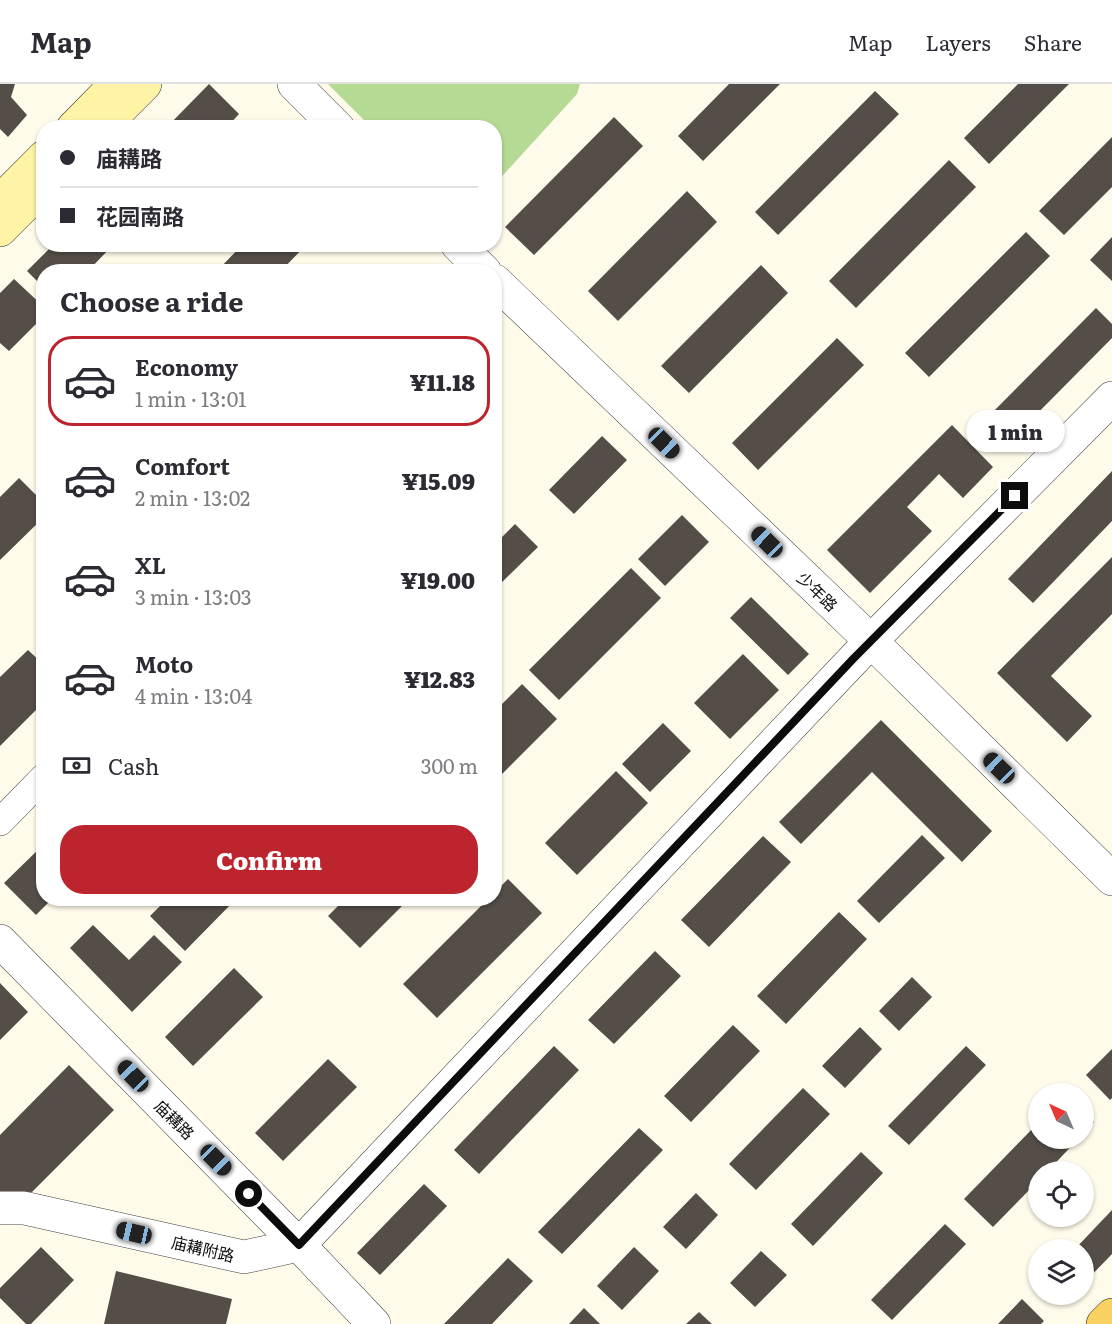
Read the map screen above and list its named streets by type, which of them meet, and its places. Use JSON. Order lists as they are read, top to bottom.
{
  "streets": {
    "street": ["少年路", "庙耩路", "庙耩附路"]
  },
  "crossings": [
    ["庙耩路", "庙耩附路"]
  ],
  "north": "top left",
  "page": {
    "header": "Map",
    "nav": ["Map", "Layers", "Share"],
    "banner": ["庙耩路", "花园南路"],
    "heading": "Choose a ride",
    "list": [
      {
        "name": "Economy",
        "note": "1 min · 13:01",
        "value": "¥11.18"
      },
      {
        "name": "Comfort",
        "note": "2 min · 13:02",
        "value": "¥15.09"
      },
      {
        "name": "XL",
        "note": "3 min · 13:03",
        "value": "¥19.00"
      },
      {
        "name": "Moto",
        "note": "4 min · 13:04",
        "value": "¥12.83"
      }
    ],
    "bubble": "1 min",
    "pay": ["Cash", "300 m"],
    "buttons": "Confirm"
  }
}
